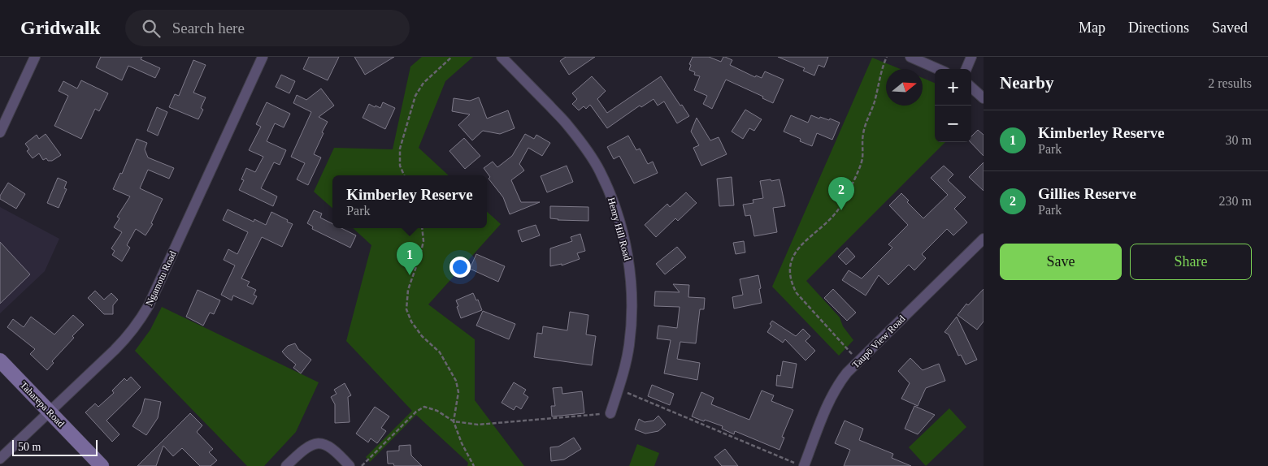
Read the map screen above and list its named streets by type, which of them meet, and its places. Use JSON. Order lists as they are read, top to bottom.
{
  "streets": {
    "street": [
      "Henry Hill Road",
      "Ngamotu Road",
      "Taupō View Road",
      "Taharepa Road"
    ]
  },
  "crossings": [
    ["Ngamotu Road", "Taharepa Road"]
  ],
  "scale_bar": "50 m",
  "north": "right",
  "page": {
    "header": "Gridwalk",
    "search": "Search here",
    "nav": ["Map", "Directions", "Saved"],
    "heading": ["Nearby", "2 results"],
    "map_buttons": ["+", "−"],
    "list": [
      {
        "mark": "1",
        "name": "Kimberley Reserve",
        "note": "Park",
        "value": "30 m"
      },
      {
        "mark": "2",
        "name": "Gillies Reserve",
        "note": "Park",
        "value": "230 m"
      }
    ],
    "popup": ["Kimberley Reserve", "Park"],
    "pins": ["2", "1"],
    "buttons": ["Save", "Share"],
    "scale": "50 m"
  }
}
